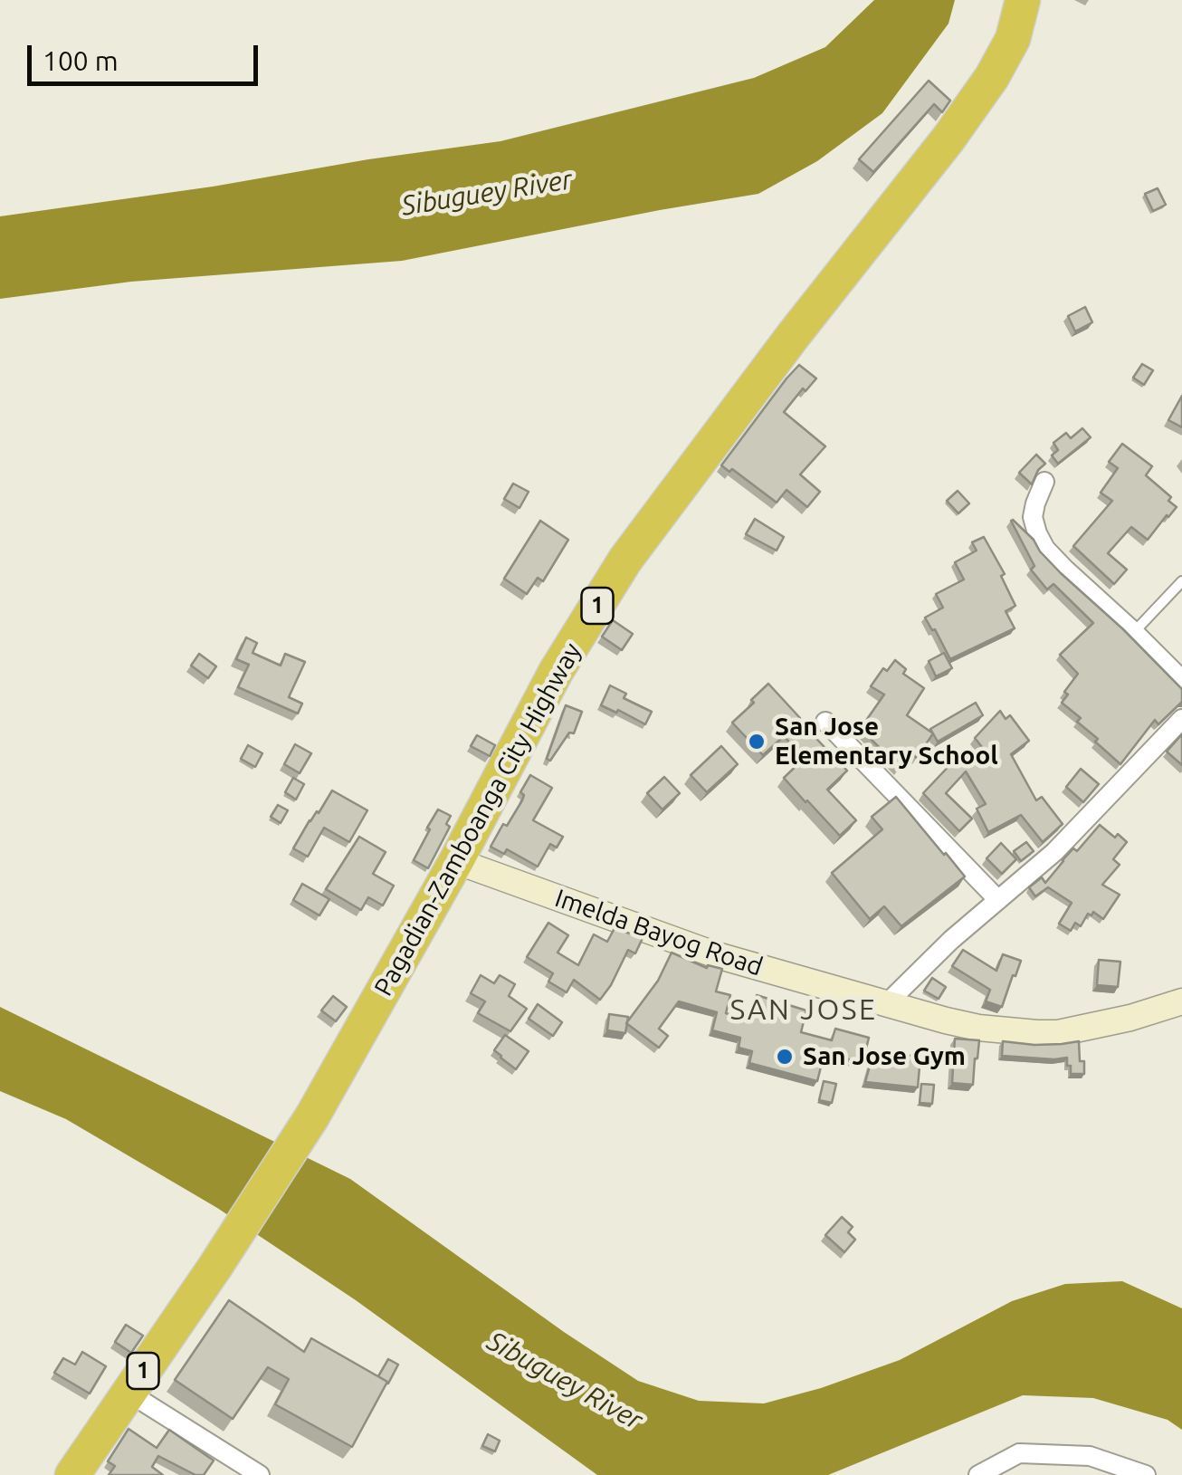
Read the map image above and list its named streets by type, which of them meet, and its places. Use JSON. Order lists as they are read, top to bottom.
{
  "streets": {
    "highway": ["1", "Pagadian-Zamboanga City Highway"],
    "main road": ["Imelda Bayog Road"]
  },
  "crossings": [
    ["Pagadian-Zamboanga City Highway", "Imelda Bayog Road"]
  ],
  "districts": ["SAN JOSE"],
  "water": ["Sibuguey River"],
  "places": ["San Jose Elementary School", "San Jose Gym"],
  "scale_bar": "100 m"
}
